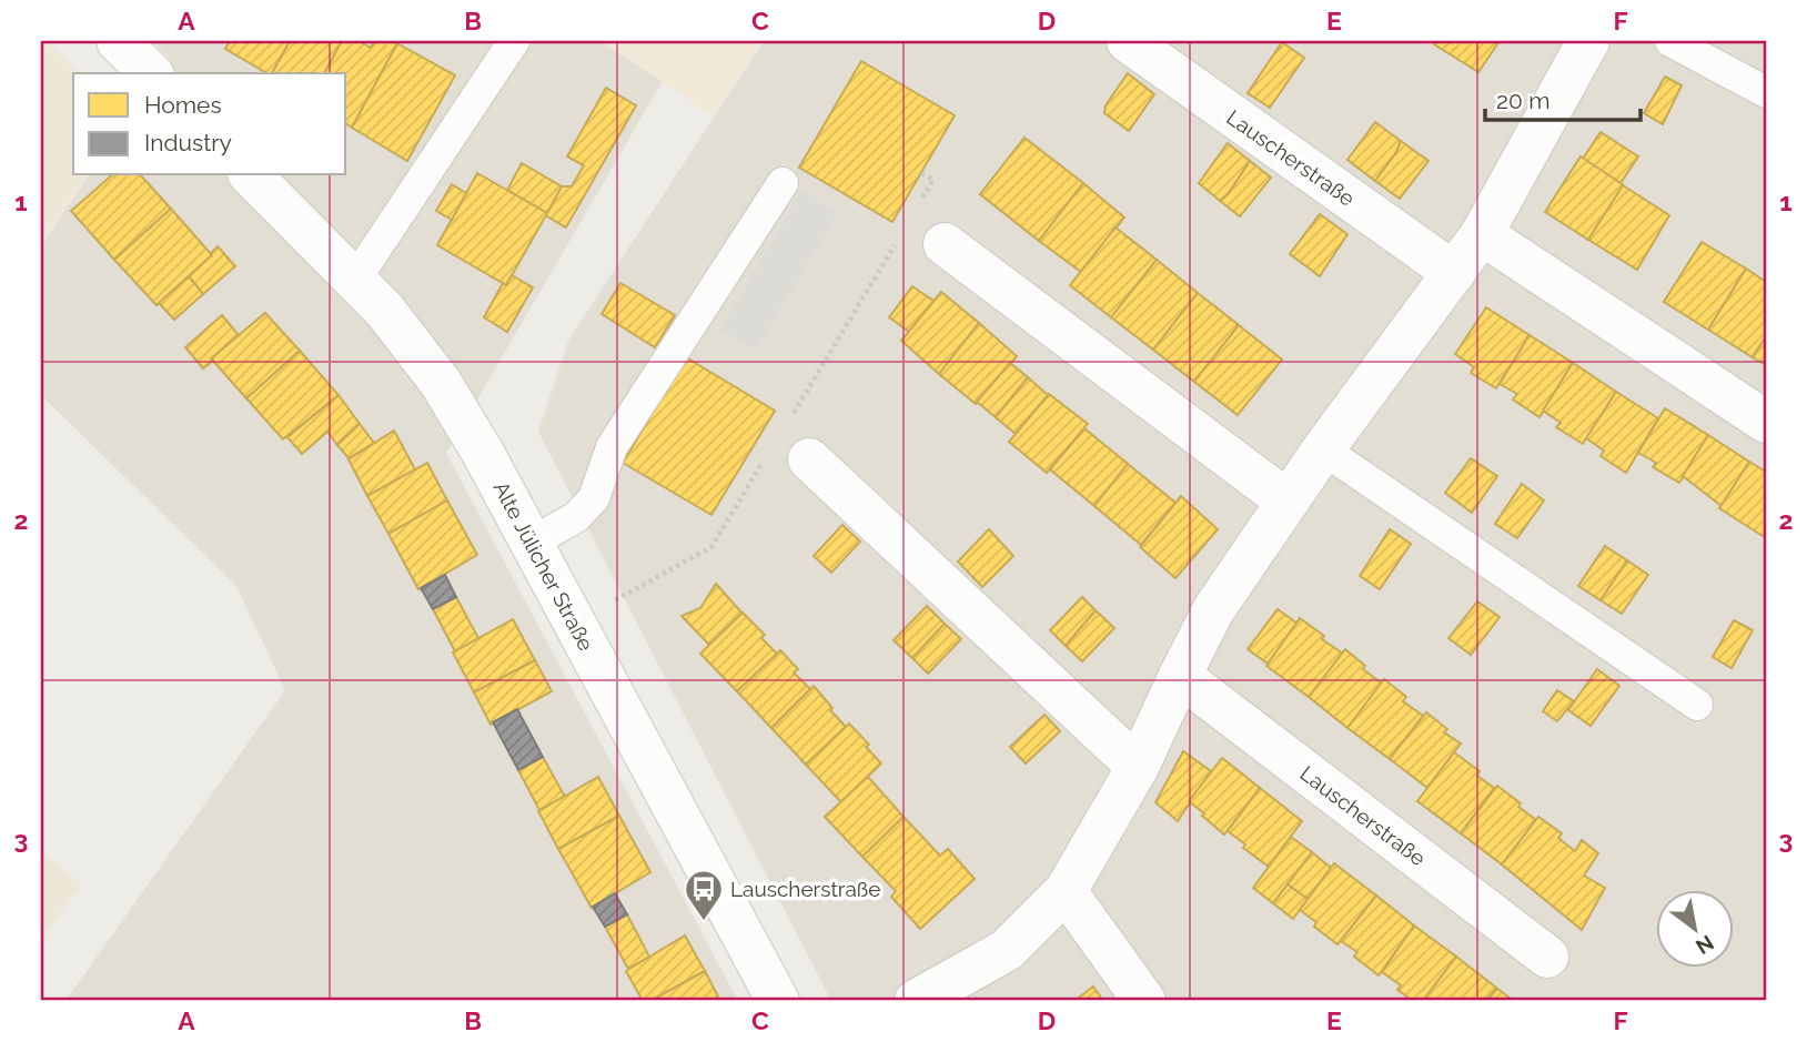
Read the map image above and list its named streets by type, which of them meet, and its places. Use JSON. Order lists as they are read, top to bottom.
{
  "streets": {
    "street": ["Lauscherstraße", "Alte Jülicher Straße"]
  },
  "places": {
    "bus stop": ["Lauscherstraße"]
  },
  "legend": ["Homes", "Industry"],
  "scale_bar": "20 m",
  "north": "bottom right",
  "grid": {
    "columns": [
      "A",
      "B",
      "C",
      "D",
      "E",
      "F"
    ],
    "rows": ["1", "2", "3"]
  }
}
